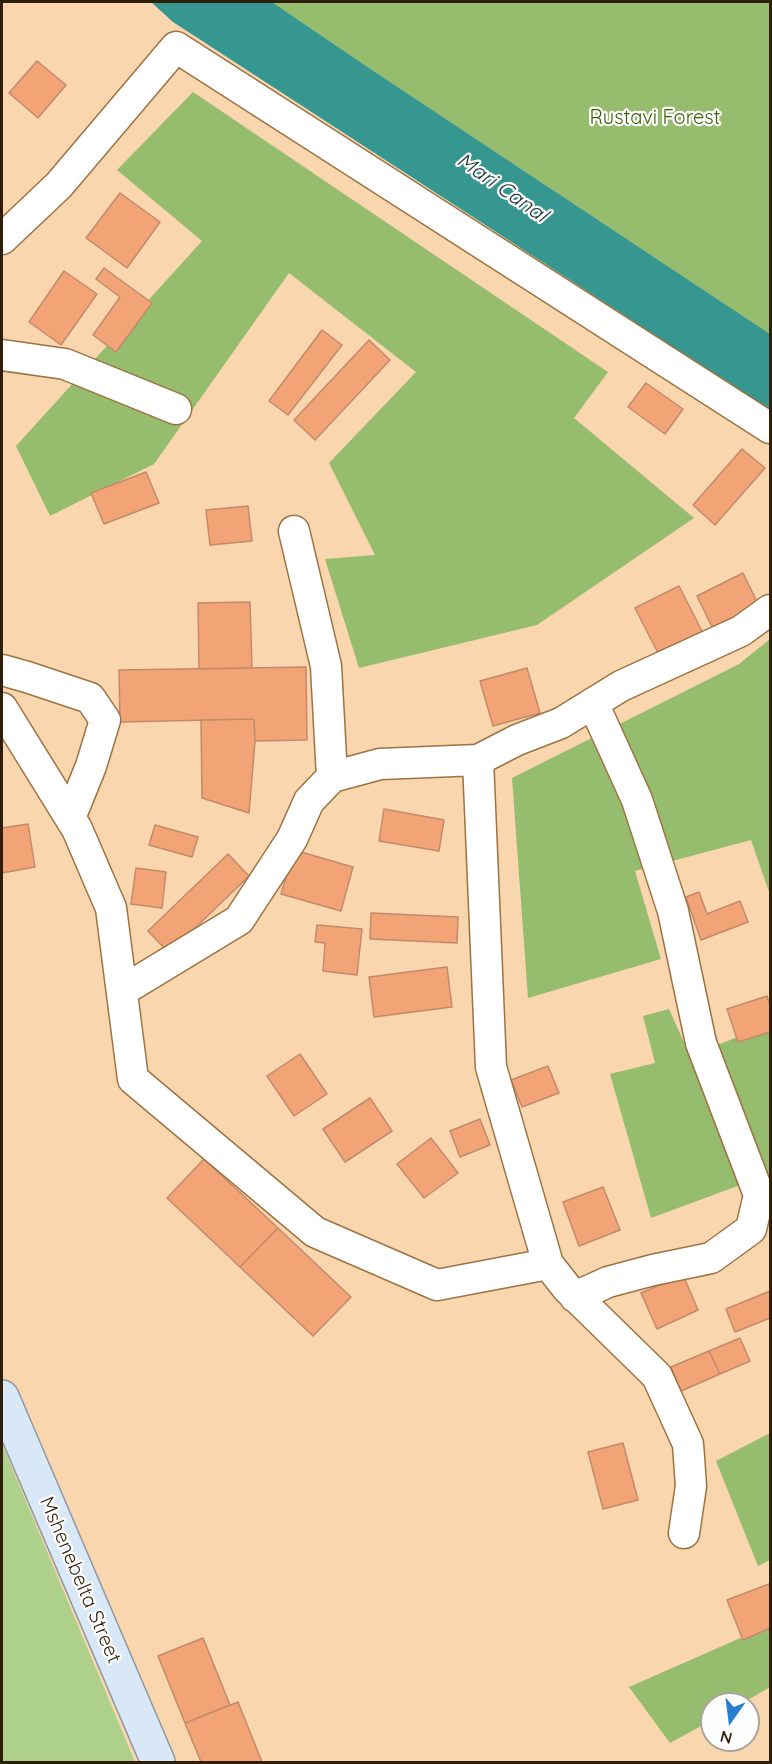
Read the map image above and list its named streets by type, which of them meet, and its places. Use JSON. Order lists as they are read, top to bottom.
{
  "streets": {
    "main road": ["Mshenebelta Street"]
  },
  "water": ["Mari Canal"],
  "parks": ["Rustavi Forest"],
  "north": "bottom"
}
